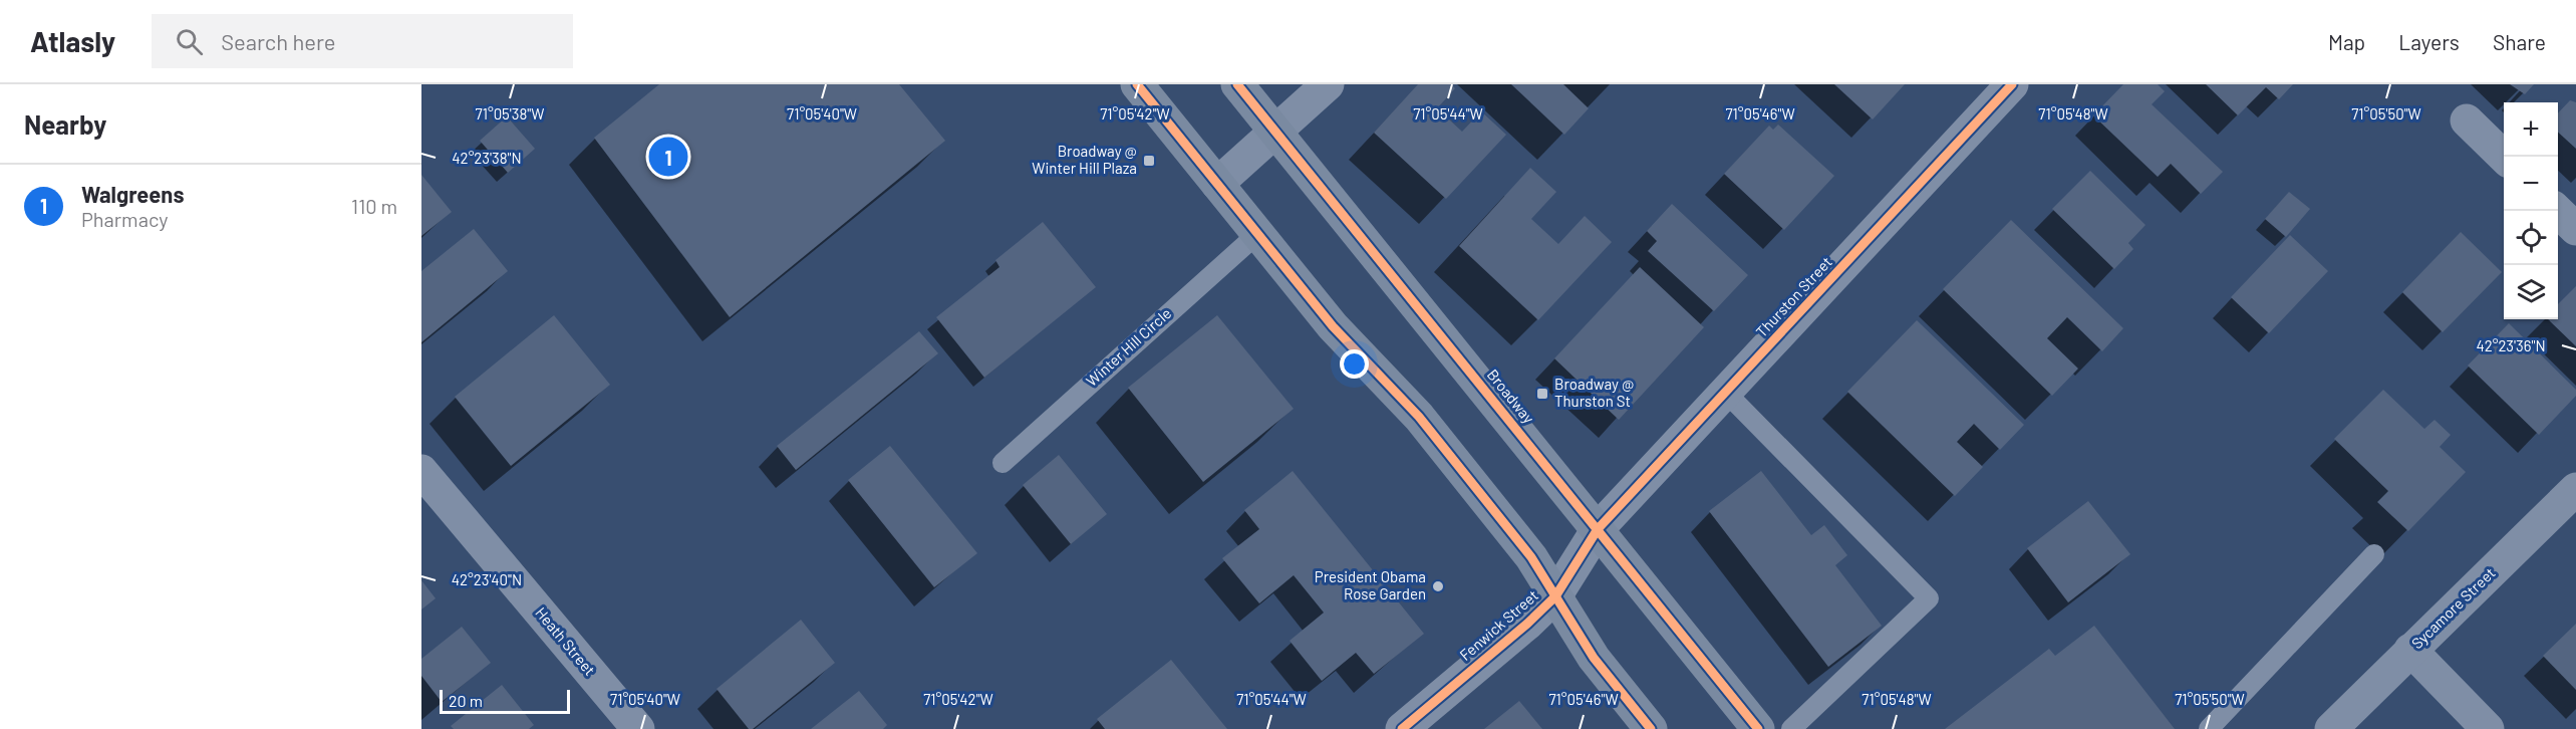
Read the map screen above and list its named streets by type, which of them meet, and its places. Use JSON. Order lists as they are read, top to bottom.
{
  "streets": {
    "main road": ["Broadway"],
    "street": [
      "Thurston Street",
      "Sycamore Street",
      "Fenwick Street",
      "Heath Street"
    ],
    "lane": ["Winter Hill Circle"]
  },
  "crossings": [
    ["Thurston Street", "Broadway"],
    ["Thurston Street", "Fenwick Street"],
    ["Broadway", "Fenwick Street"]
  ],
  "places": {
    "transit": ["Broadway @ Winter Hill Plaza", "Broadway @ Thurston St"],
    "other": ["President Obama Rose Garden"]
  },
  "scale_bar": "20 m",
  "page": {
    "header": "Atlasly",
    "search": "Search here",
    "nav": ["Map", "Layers", "Share"],
    "heading": "Nearby",
    "map_buttons": ["+", "−"],
    "pins": "1",
    "list": [
      {
        "mark": "1",
        "name": "Walgreens",
        "note": "Pharmacy",
        "value": "110 m"
      }
    ],
    "scale": "20 m"
  },
  "coordinates": [
    "71°05'38\"W",
    "71°05'40\"W",
    "71°05'42\"W",
    "71°05'44\"W",
    "71°05'46\"W",
    "71°05'48\"W",
    "71°05'50\"W",
    "42°23'38\"N",
    "42°23'36\"N",
    "42°23'40\"N"
  ]
}
